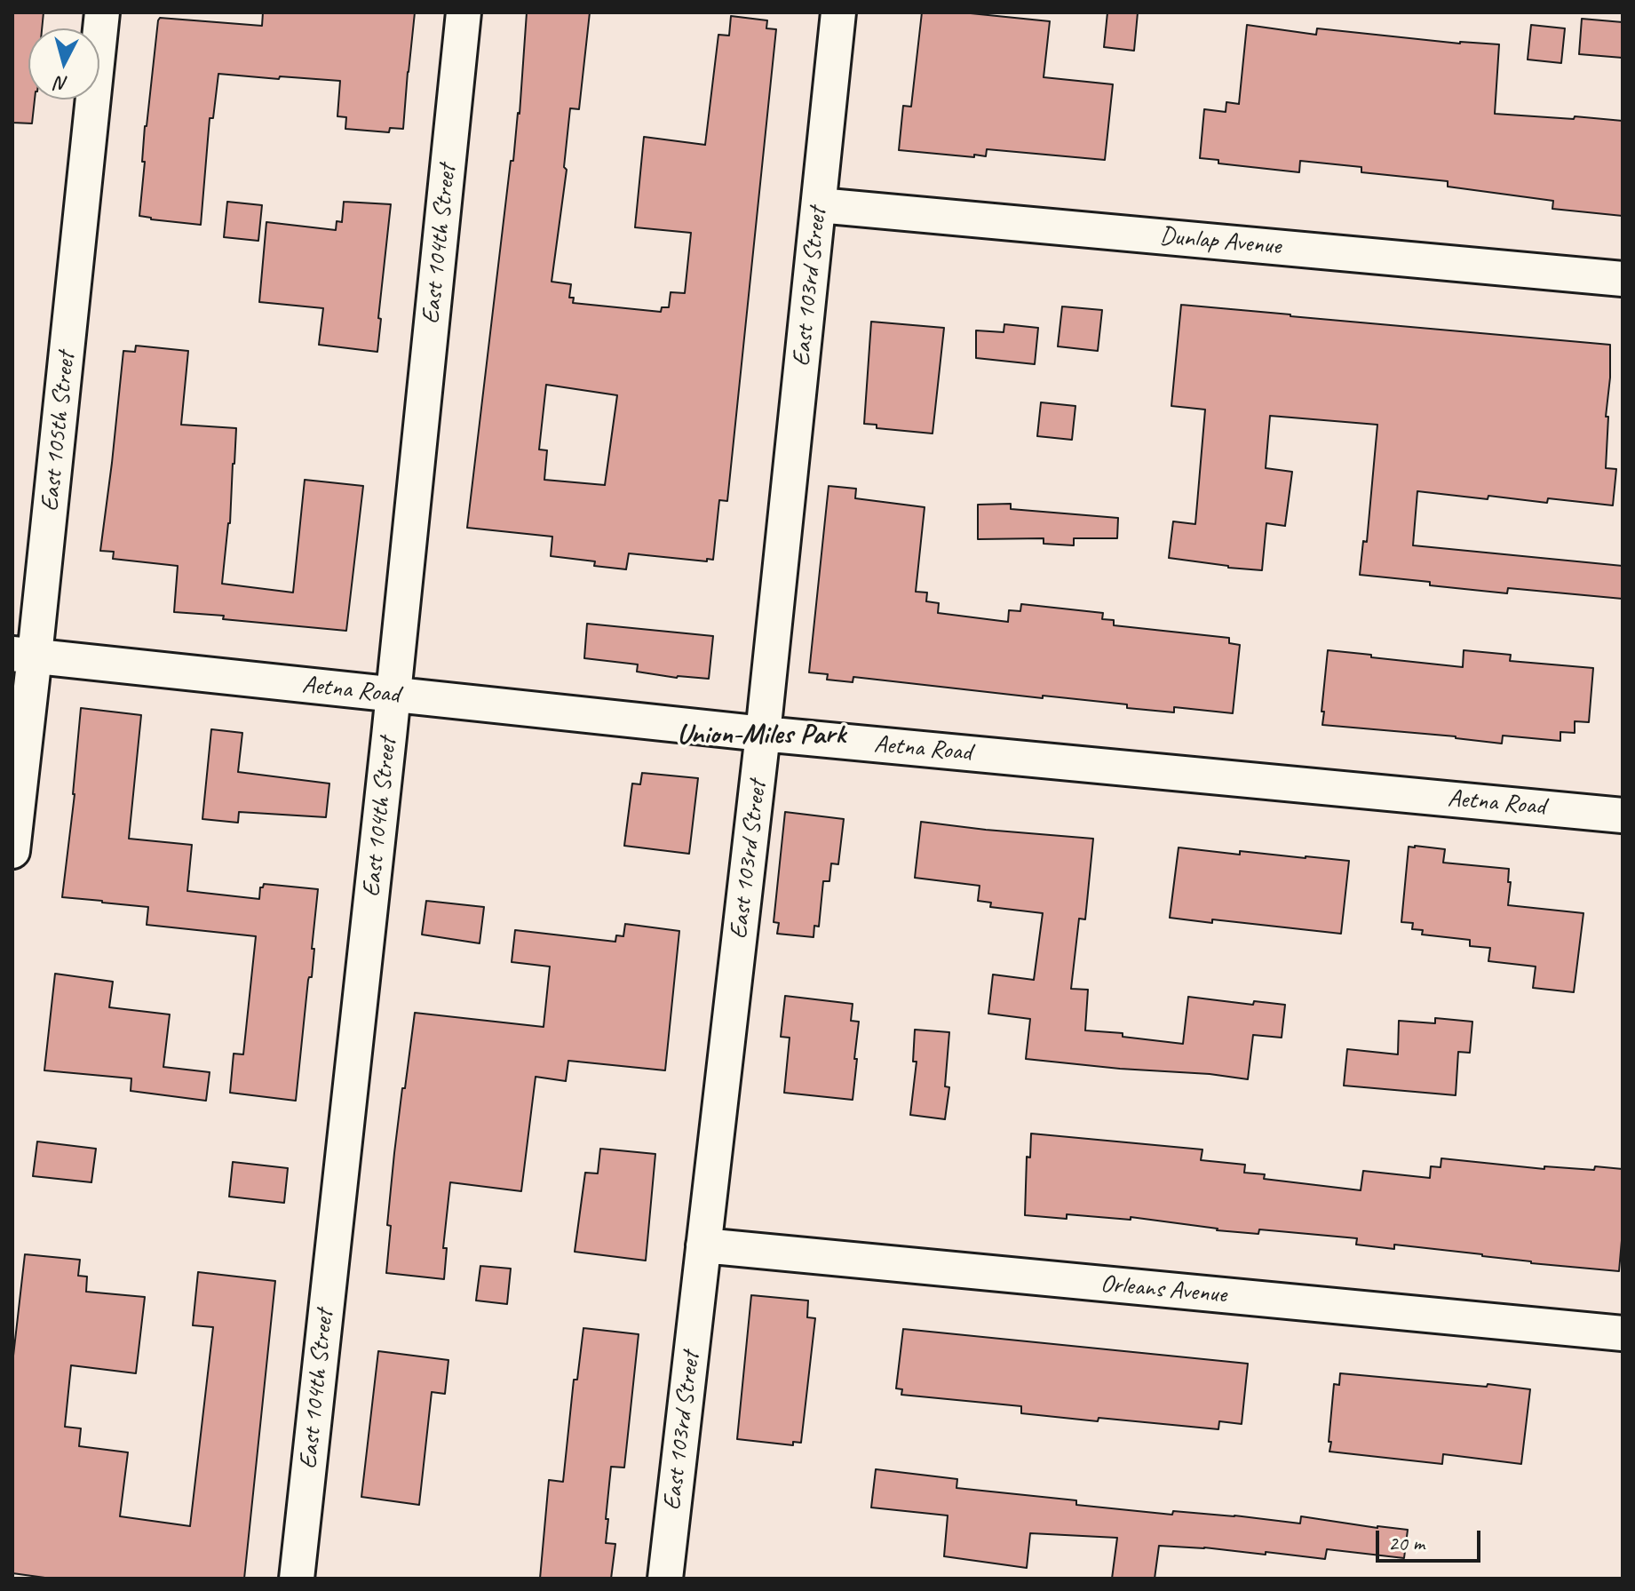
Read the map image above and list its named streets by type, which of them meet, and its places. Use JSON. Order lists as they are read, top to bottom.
{
  "streets": {
    "street": [
      "Dunlap Avenue",
      "East 104th Street",
      "East 103rd Street",
      "East 105th Street",
      "Aetna Road",
      "Orleans Avenue"
    ]
  },
  "crossings": [
    ["Dunlap Avenue", "East 103rd Street"],
    ["East 104th Street", "Aetna Road"],
    ["East 103rd Street", "Aetna Road"],
    ["East 103rd Street", "Orleans Avenue"],
    ["East 105th Street", "Aetna Road"]
  ],
  "districts": ["Union-Miles Park"],
  "scale_bar": "20 m",
  "north": "bottom"
}
